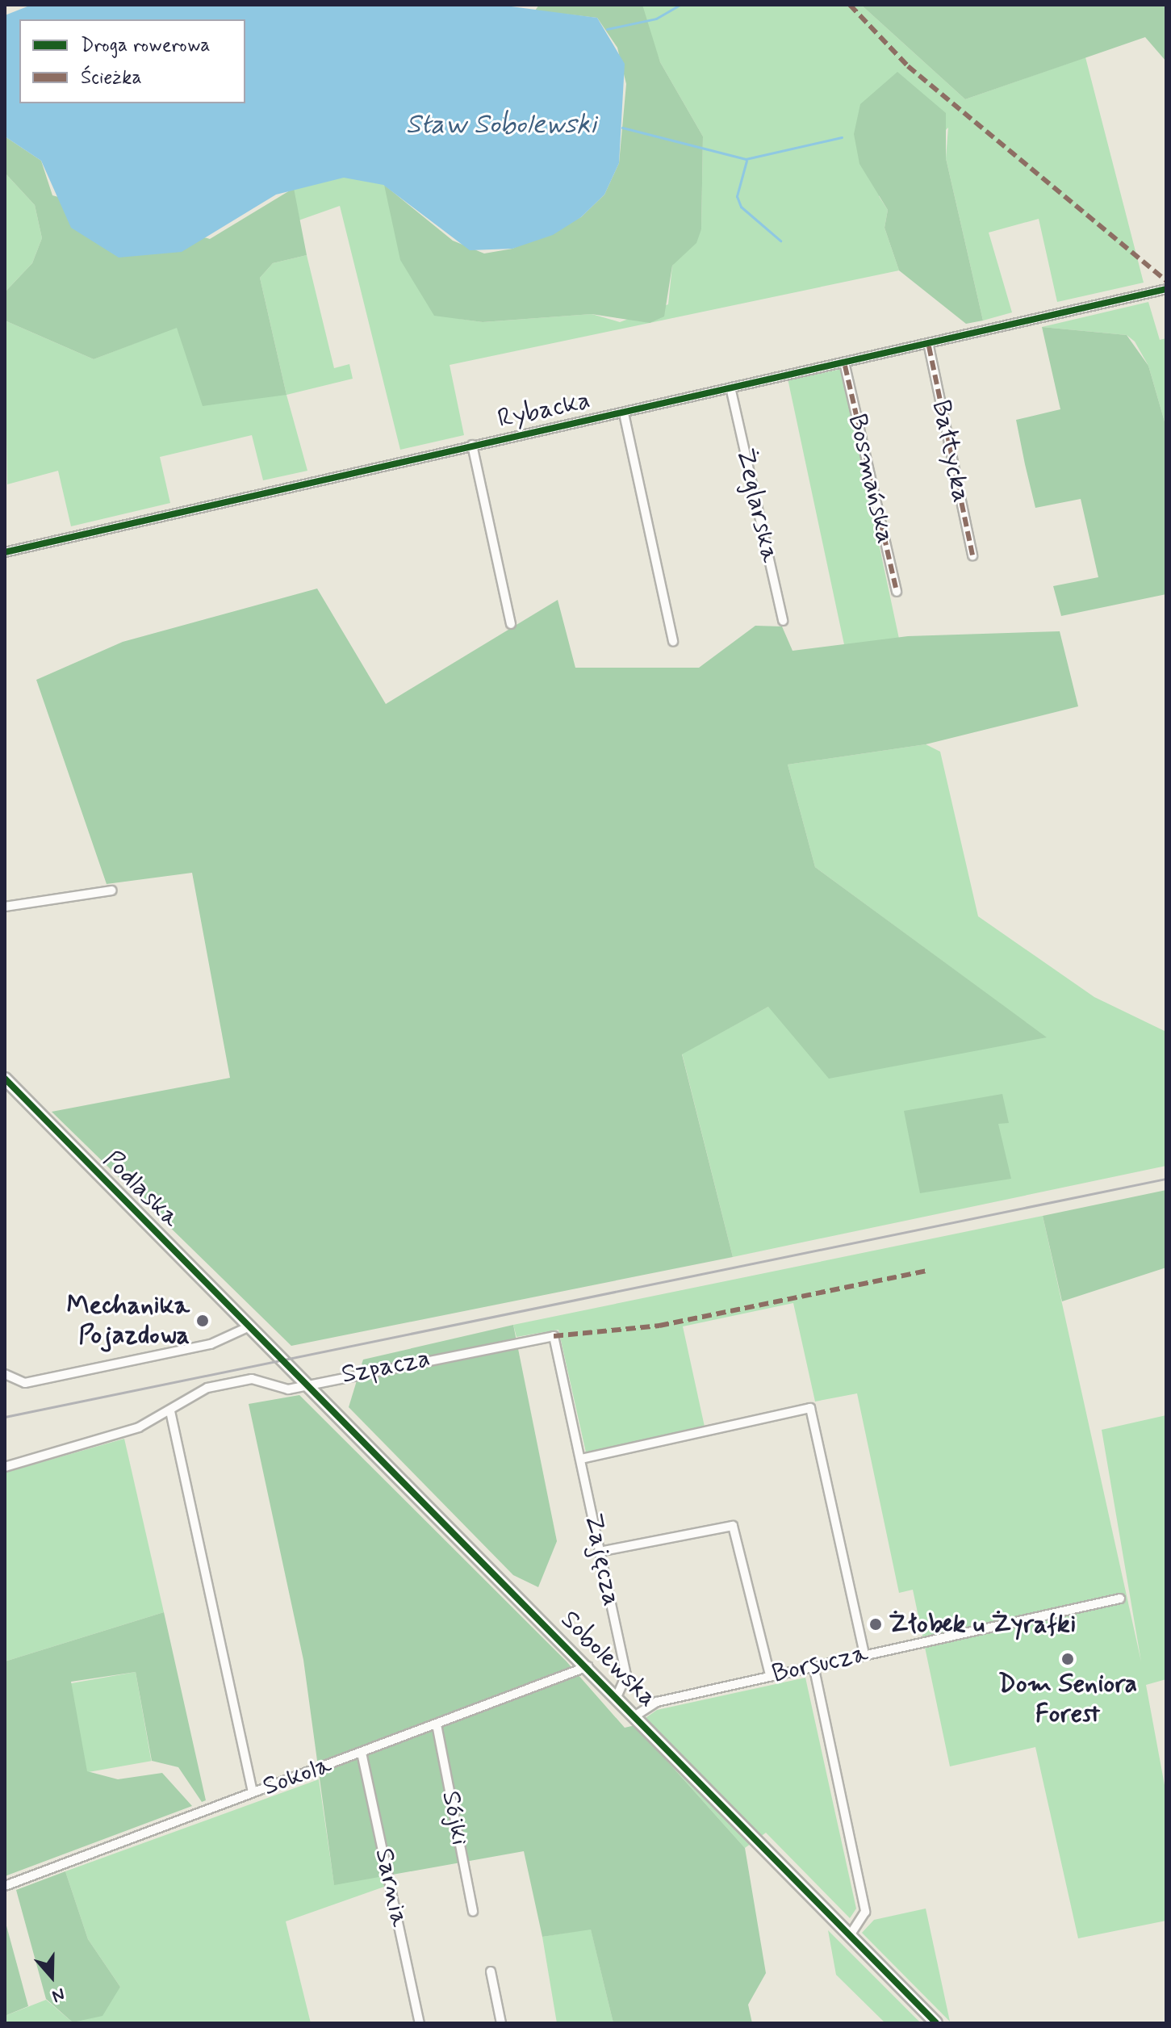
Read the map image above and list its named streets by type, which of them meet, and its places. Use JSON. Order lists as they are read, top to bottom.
{
  "streets": {
    "street": [
      "Rybacka",
      "Bałtycka",
      "Bosmańska",
      "Żeglarska",
      "Podlaska",
      "Szpacza",
      "Zajęcza",
      "Sobolewska",
      "Borsucza",
      "Sokola",
      "Sójki",
      "Sarnia"
    ]
  },
  "crossings": [
    ["Rybacka", "Bałtycka"],
    ["Rybacka", "Bosmańska"],
    ["Rybacka", "Żeglarska"],
    ["Podlaska", "Sobolewska"],
    ["Szpacza", "Zajęcza"],
    ["Szpacza", "Sobolewska"],
    ["Zajęcza", "Sobolewska"],
    ["Sobolewska", "Borsucza"],
    ["Sobolewska", "Sokola"],
    ["Sokola", "Sójki"],
    ["Sokola", "Sarnia"]
  ],
  "water": ["Staw Sobolewski"],
  "places": ["Mechanika Pojazdowa", "Żłobek u Żyrafki", "Dom Seniora Forest"],
  "legend": ["Droga rowerowa", "Ścieżka"],
  "north": "bottom"
}
